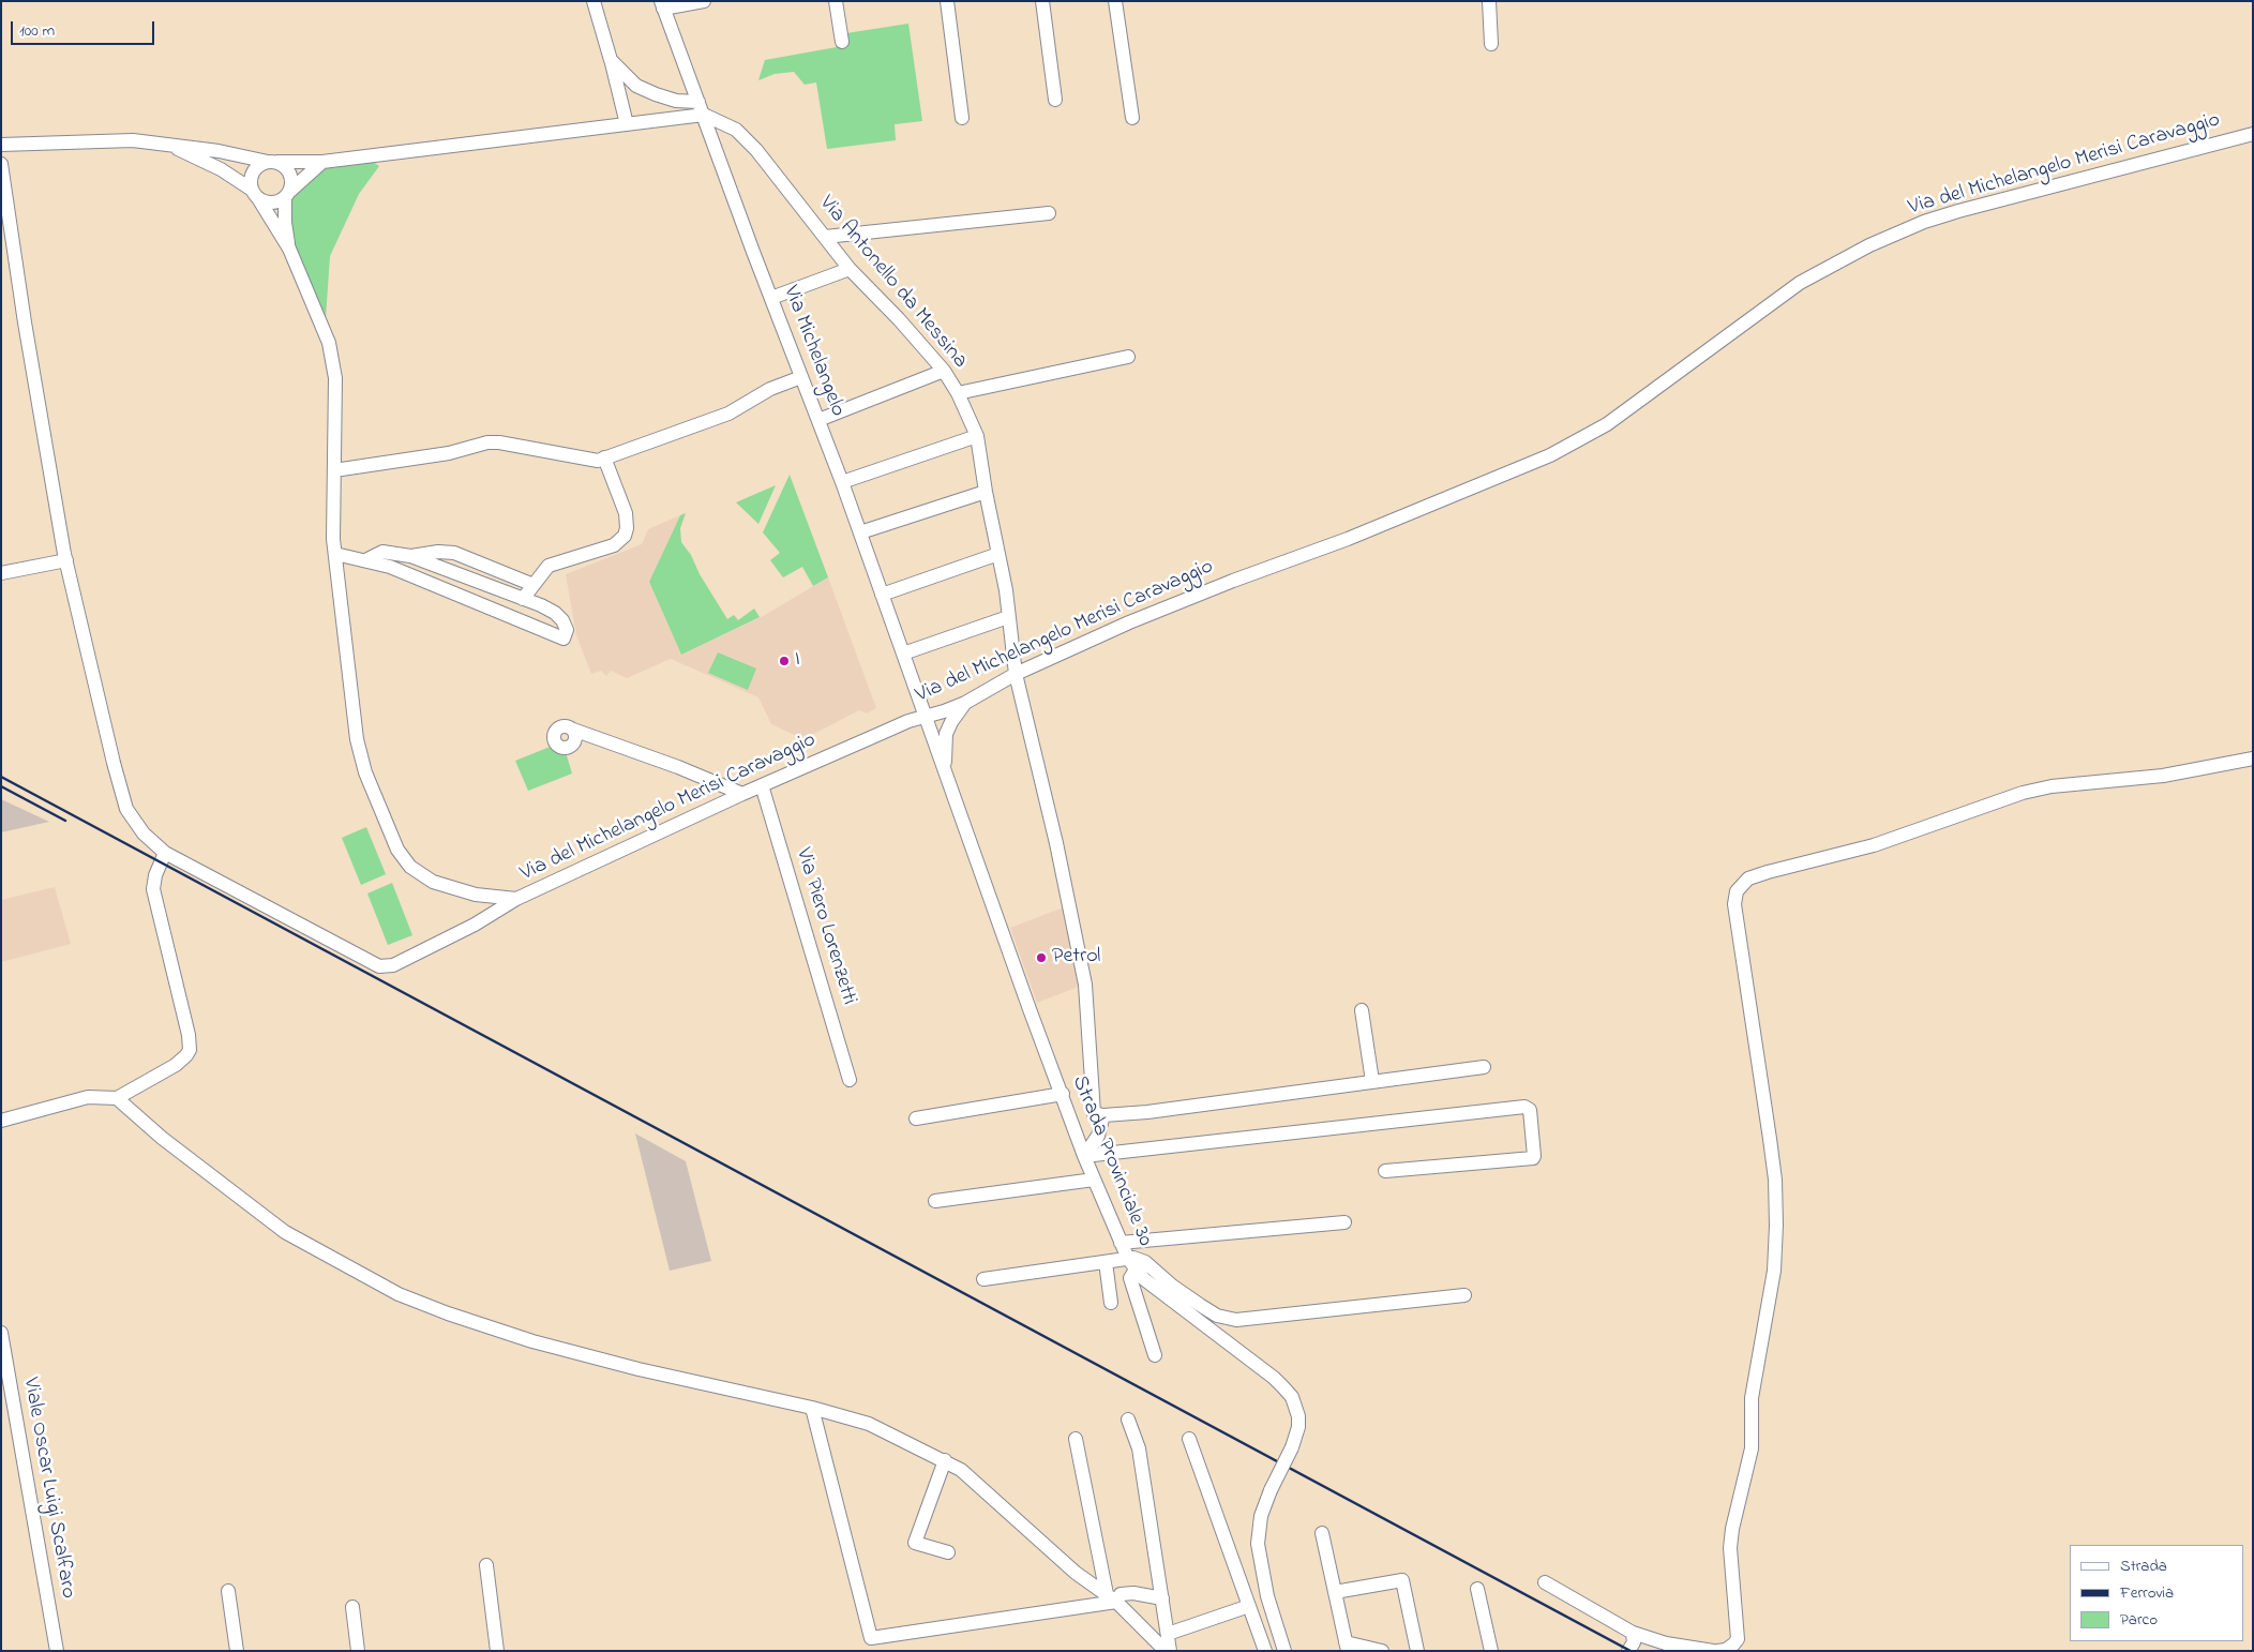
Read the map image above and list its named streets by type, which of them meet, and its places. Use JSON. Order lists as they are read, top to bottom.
{
  "streets": {
    "street": [
      "Via del Michelangelo Merisi Caravaggio",
      "Via Antonello da Messina",
      "Via Michelangelo",
      "Via Piero Lorenzetti",
      "Strada Provinciale 30",
      "Viale Oscar Luigi Scalfaro"
    ]
  },
  "crossings": [
    ["Via del Michelangelo Merisi Caravaggio", "Via Antonello da Messina"],
    ["Via del Michelangelo Merisi Caravaggio", "Via Michelangelo"],
    ["Via del Michelangelo Merisi Caravaggio", "Via Piero Lorenzetti"],
    ["Via del Michelangelo Merisi Caravaggio", "Strada Provinciale 30"],
    ["Via Antonello da Messina", "Via Michelangelo"],
    ["Via Michelangelo", "Strada Provinciale 30"]
  ],
  "places": ["I", "Petrol"],
  "legend": ["Strada", "Ferrovia", "Parco"],
  "scale_bar": "100 m"
}
